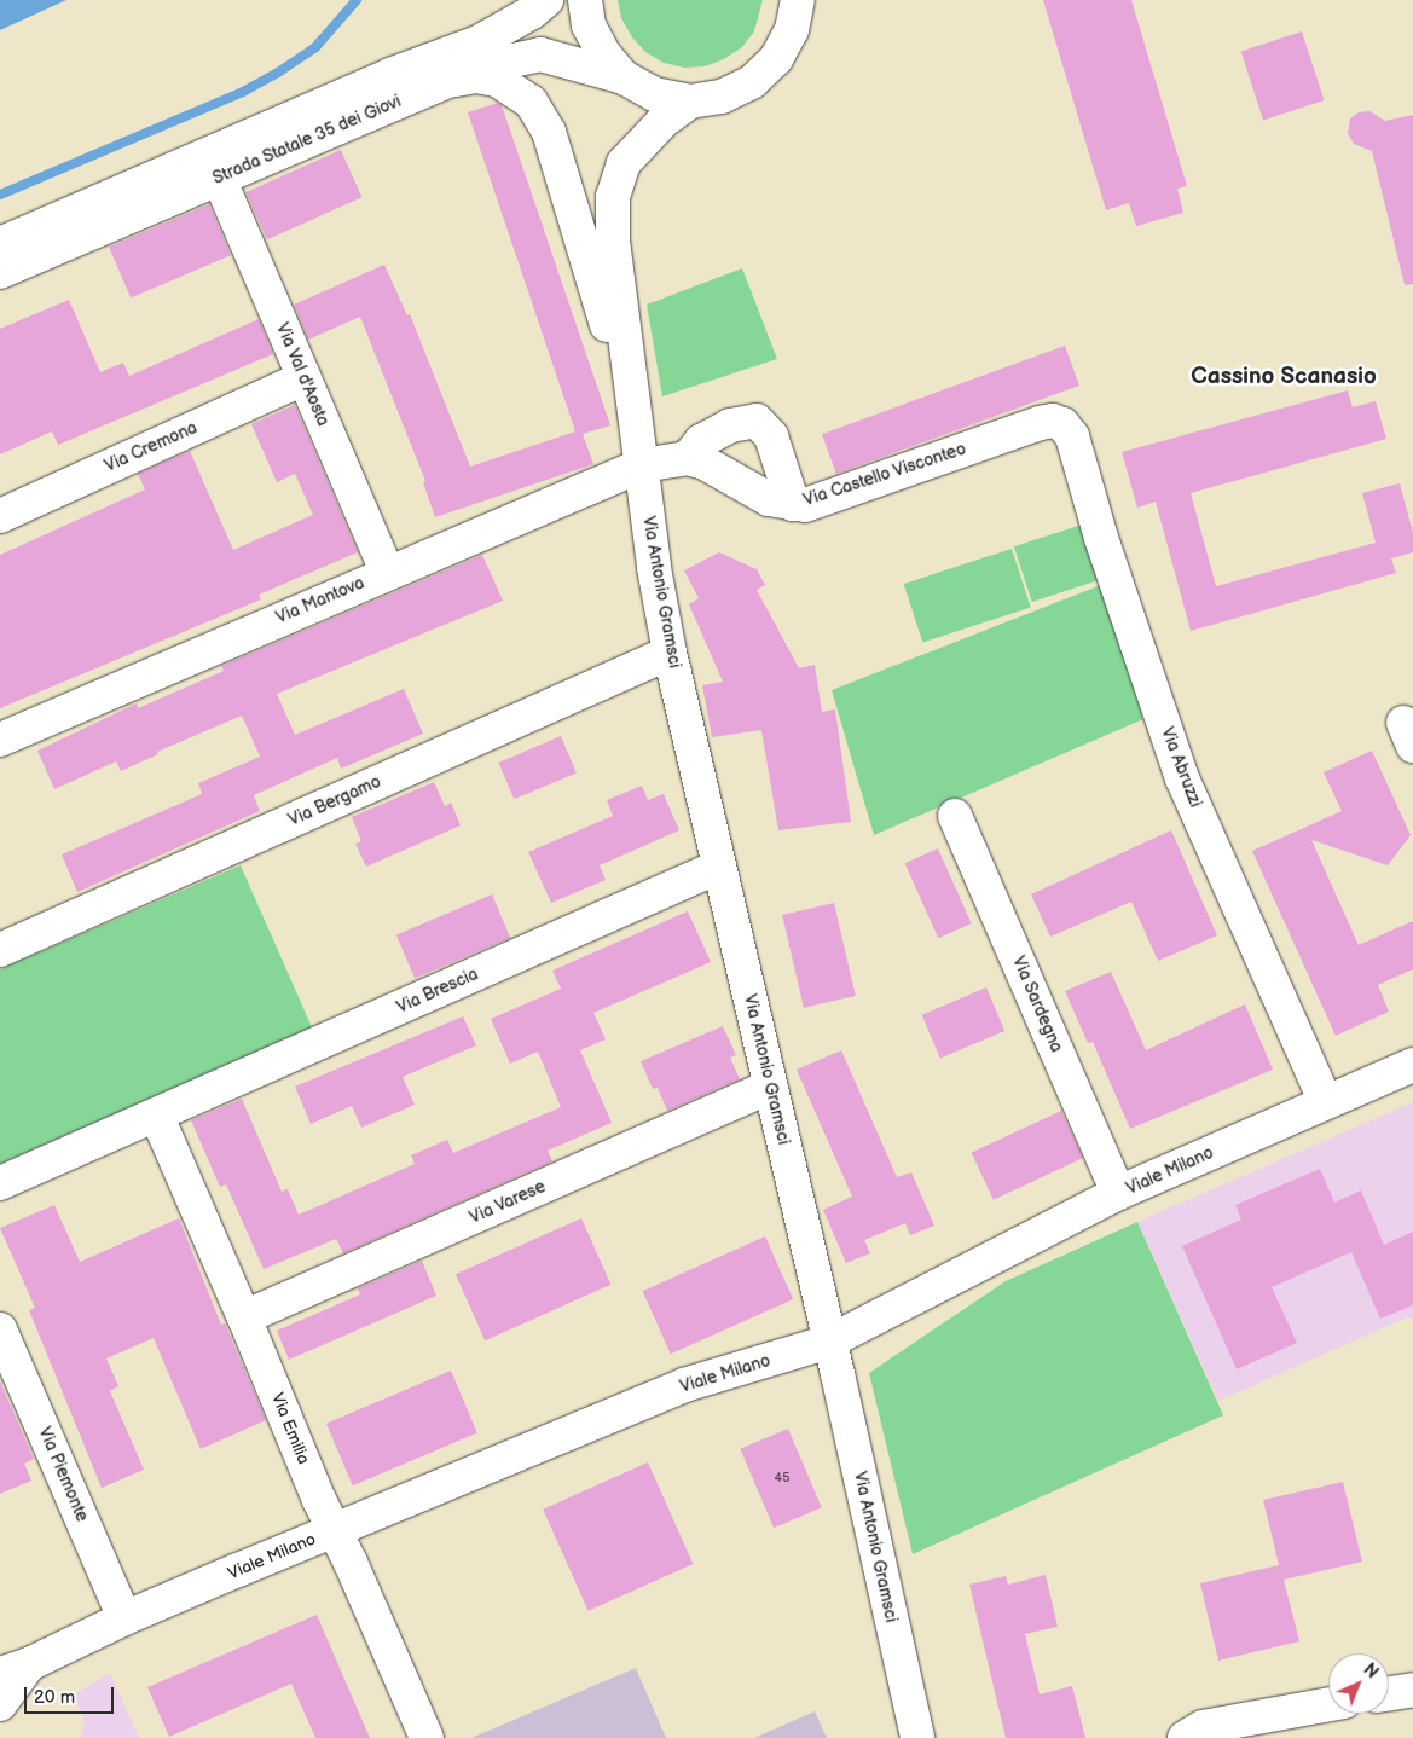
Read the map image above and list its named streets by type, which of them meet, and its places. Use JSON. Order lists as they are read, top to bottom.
{
  "streets": {
    "street": [
      "Strada Statale 35 dei Giovi",
      "Via Val d'Aosta",
      "Via Cremona",
      "Via Castello Visconteo",
      "Via Antonio Gramsci",
      "Via Mantova",
      "Via Abruzzi",
      "Via Bergamo",
      "Via Brescia",
      "Via Sardegna",
      "Viale Milano",
      "Via Varese",
      "Via Emilia",
      "Via Piemonte"
    ]
  },
  "crossings": [
    ["Strada Statale 35 dei Giovi", "Via Val d'Aosta"],
    ["Strada Statale 35 dei Giovi", "Via Antonio Gramsci"],
    ["Via Val d'Aosta", "Via Cremona"],
    ["Via Val d'Aosta", "Via Mantova"],
    ["Via Castello Visconteo", "Via Abruzzi"],
    ["Via Antonio Gramsci", "Via Mantova"],
    ["Via Antonio Gramsci", "Via Bergamo"],
    ["Via Antonio Gramsci", "Via Brescia"],
    ["Via Antonio Gramsci", "Viale Milano"],
    ["Via Antonio Gramsci", "Via Varese"],
    ["Via Abruzzi", "Viale Milano"],
    ["Via Brescia", "Via Emilia"],
    ["Via Sardegna", "Viale Milano"],
    ["Viale Milano", "Via Emilia"],
    ["Viale Milano", "Via Piemonte"],
    ["Via Varese", "Via Emilia"]
  ],
  "districts": ["Cassino Scanasio"],
  "house_numbers": ["45"],
  "scale_bar": "20 m",
  "north": "top right"
}
